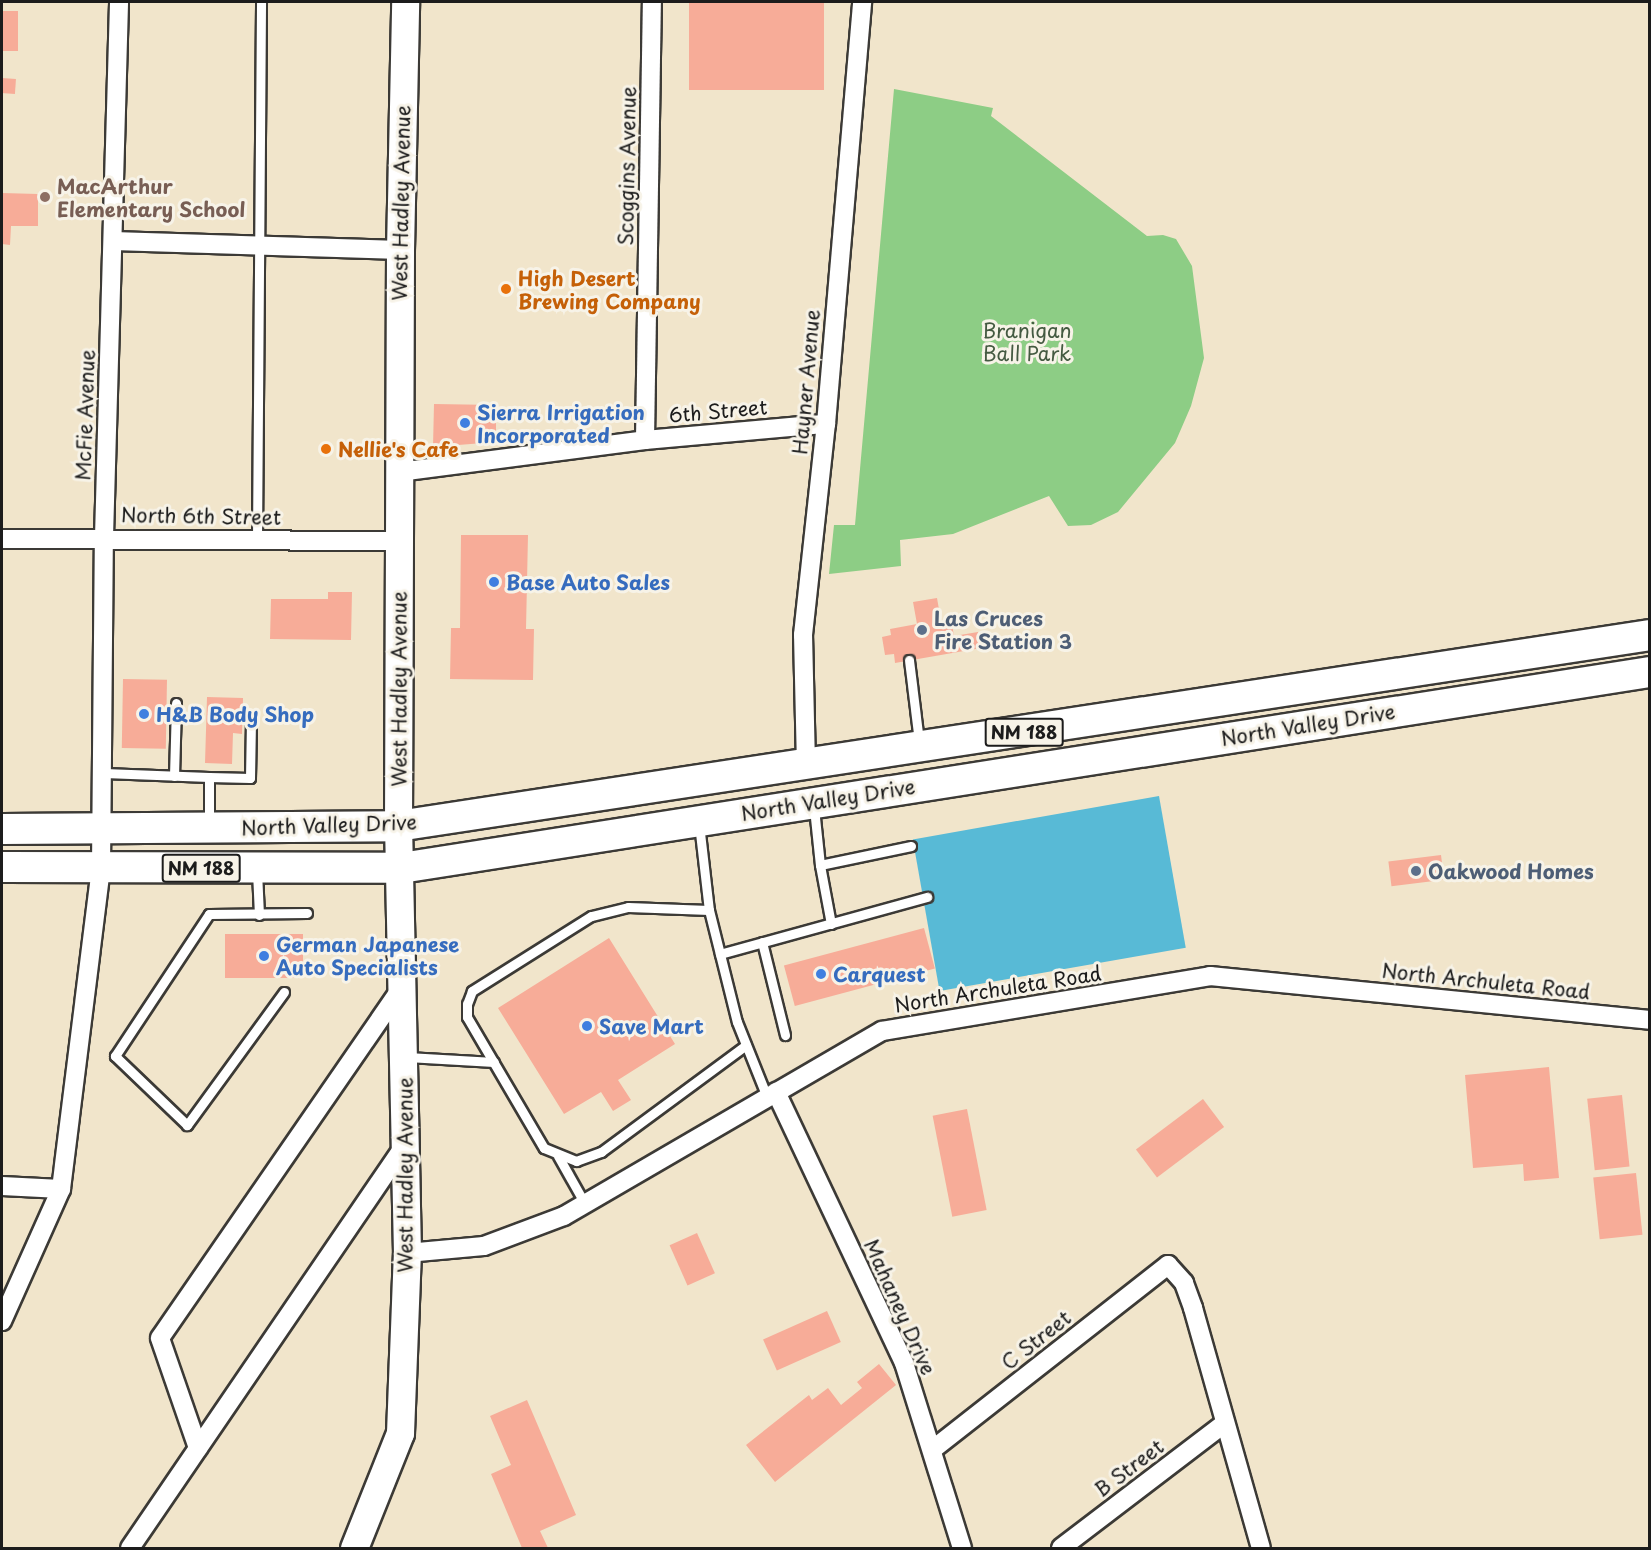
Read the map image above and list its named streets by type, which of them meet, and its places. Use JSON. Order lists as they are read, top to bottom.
{
  "streets": {
    "main road": ["North Valley Drive", "NM 188"],
    "street": [
      "Scoggins Avenue",
      "West Hadley Avenue",
      "Hayner Avenue",
      "6th Street",
      "McFie Avenue",
      "North 6th Street",
      "North Archuleta Road",
      "Mahaney Drive",
      "C Street",
      "B Street"
    ]
  },
  "crossings": [
    ["Scoggins Avenue", "6th Street"],
    ["West Hadley Avenue", "6th Street"],
    ["West Hadley Avenue", "North 6th Street"],
    ["West Hadley Avenue", "North Valley Drive"],
    ["West Hadley Avenue", "North Archuleta Road"],
    ["Hayner Avenue", "6th Street"],
    ["Hayner Avenue", "North Valley Drive"],
    ["McFie Avenue", "North 6th Street"],
    ["McFie Avenue", "North Valley Drive"],
    ["North Archuleta Road", "Mahaney Drive"],
    ["Mahaney Drive", "C Street"],
    ["C Street", "B Street"]
  ],
  "parks": ["Branigan Ball Park"],
  "places": [
    "MacArthur Elementary School",
    "High Desert Brewing Company",
    "Sierra Irrigation Incorporated",
    "Nellie's Cafe",
    "Base Auto Sales",
    "Las Cruces Fire Station 3",
    "H&B Body Shop",
    "Oakwood Homes",
    "German Japanese Auto Specialists",
    "Carquest",
    "Save Mart"
  ]
}
